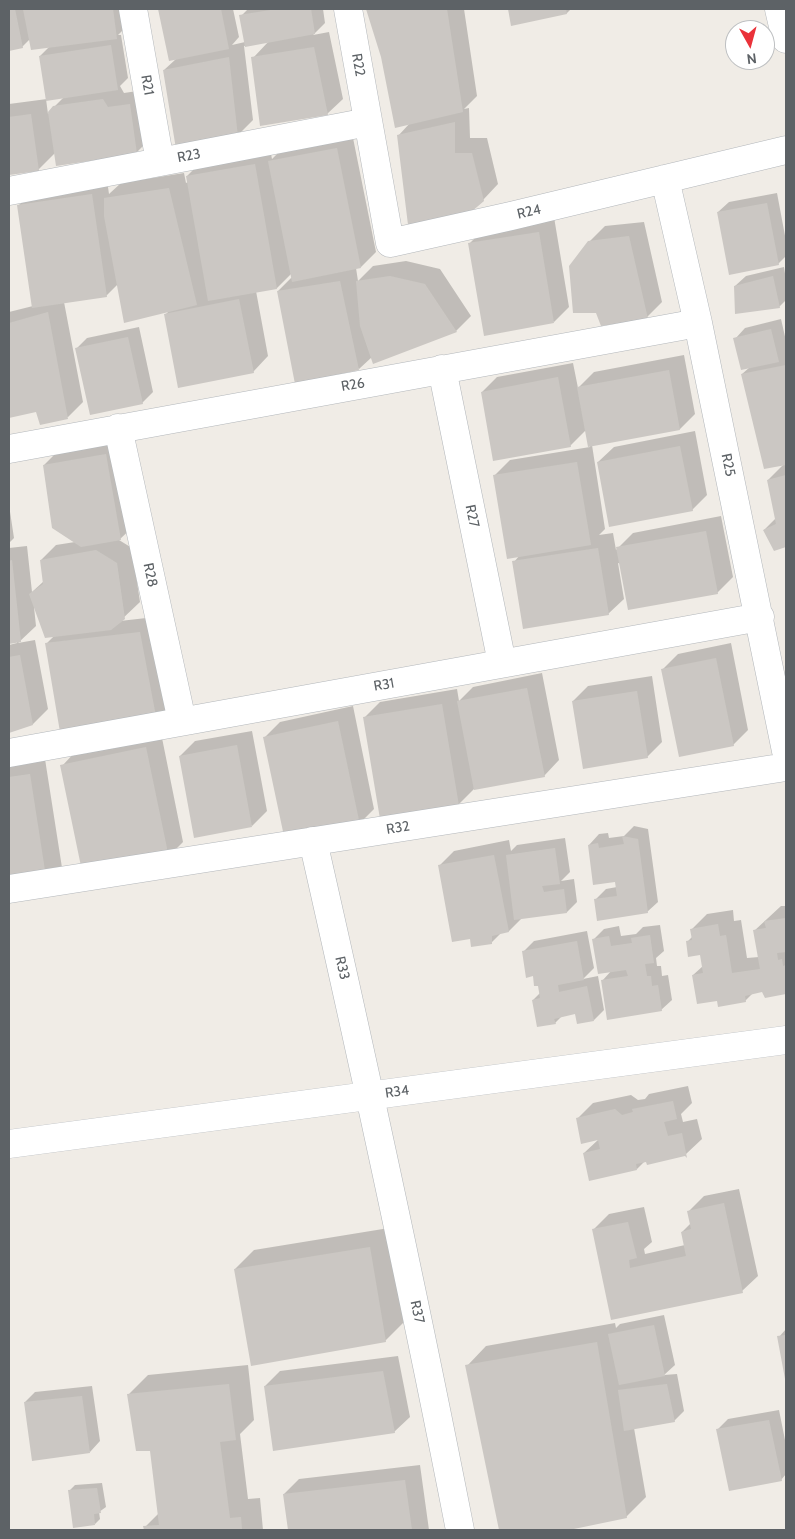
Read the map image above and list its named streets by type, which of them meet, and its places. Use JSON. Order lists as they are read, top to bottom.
{
  "streets": {
    "street": [
      "R22",
      "R21",
      "R23",
      "R24",
      "R26",
      "R25",
      "R27",
      "R28",
      "R31",
      "R32",
      "R33",
      "R34",
      "R37"
    ]
  },
  "crossings": [
    ["R22", "R23"],
    ["R22", "R24"],
    ["R21", "R23"],
    ["R23", "R24"],
    ["R24", "R25"],
    ["R26", "R25"],
    ["R26", "R27"],
    ["R26", "R28"],
    ["R25", "R31"],
    ["R27", "R31"],
    ["R28", "R31"],
    ["R32", "R33"],
    ["R33", "R34"],
    ["R33", "R37"],
    ["R34", "R37"]
  ],
  "north": "bottom"
}
